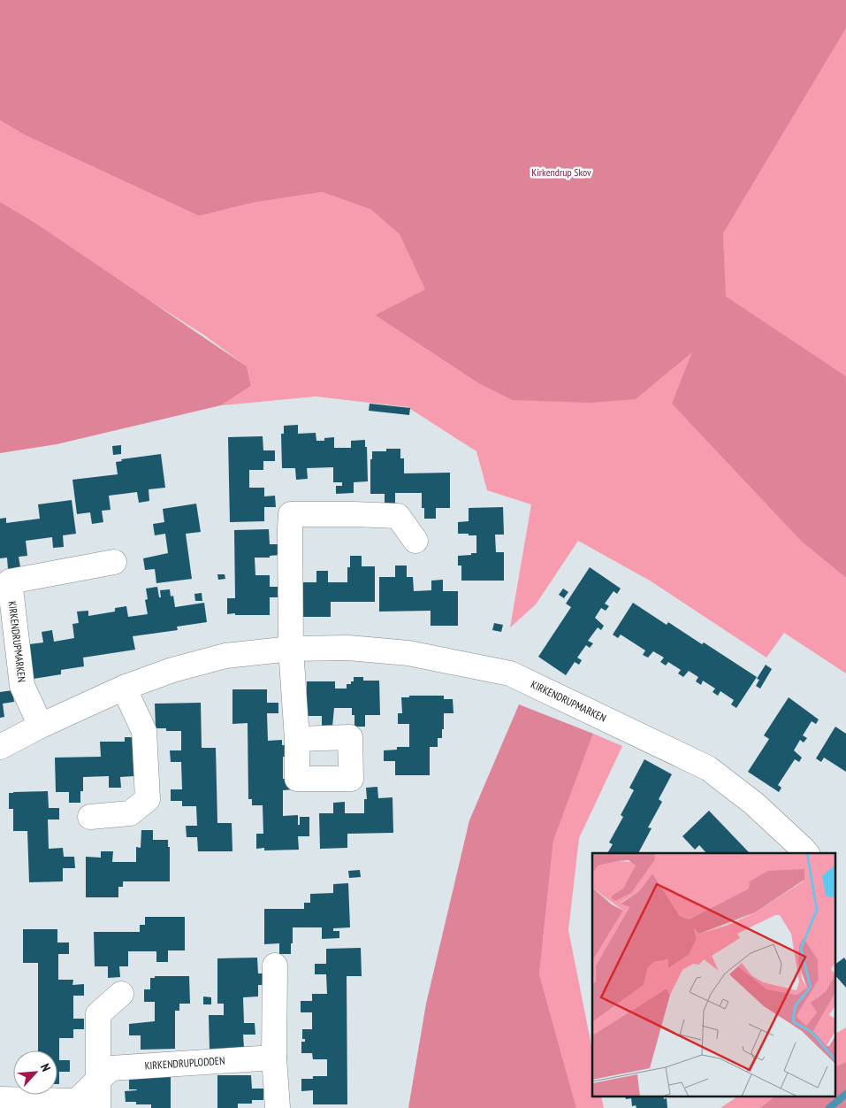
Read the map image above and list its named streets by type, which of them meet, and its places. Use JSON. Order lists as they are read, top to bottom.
{
  "streets": {
    "street": ["KIRKENDRUPMARKEN", "KIRKENDRUPLODDEN"]
  },
  "parks": ["Kirkendrup Skov"],
  "north": "top right"
}
